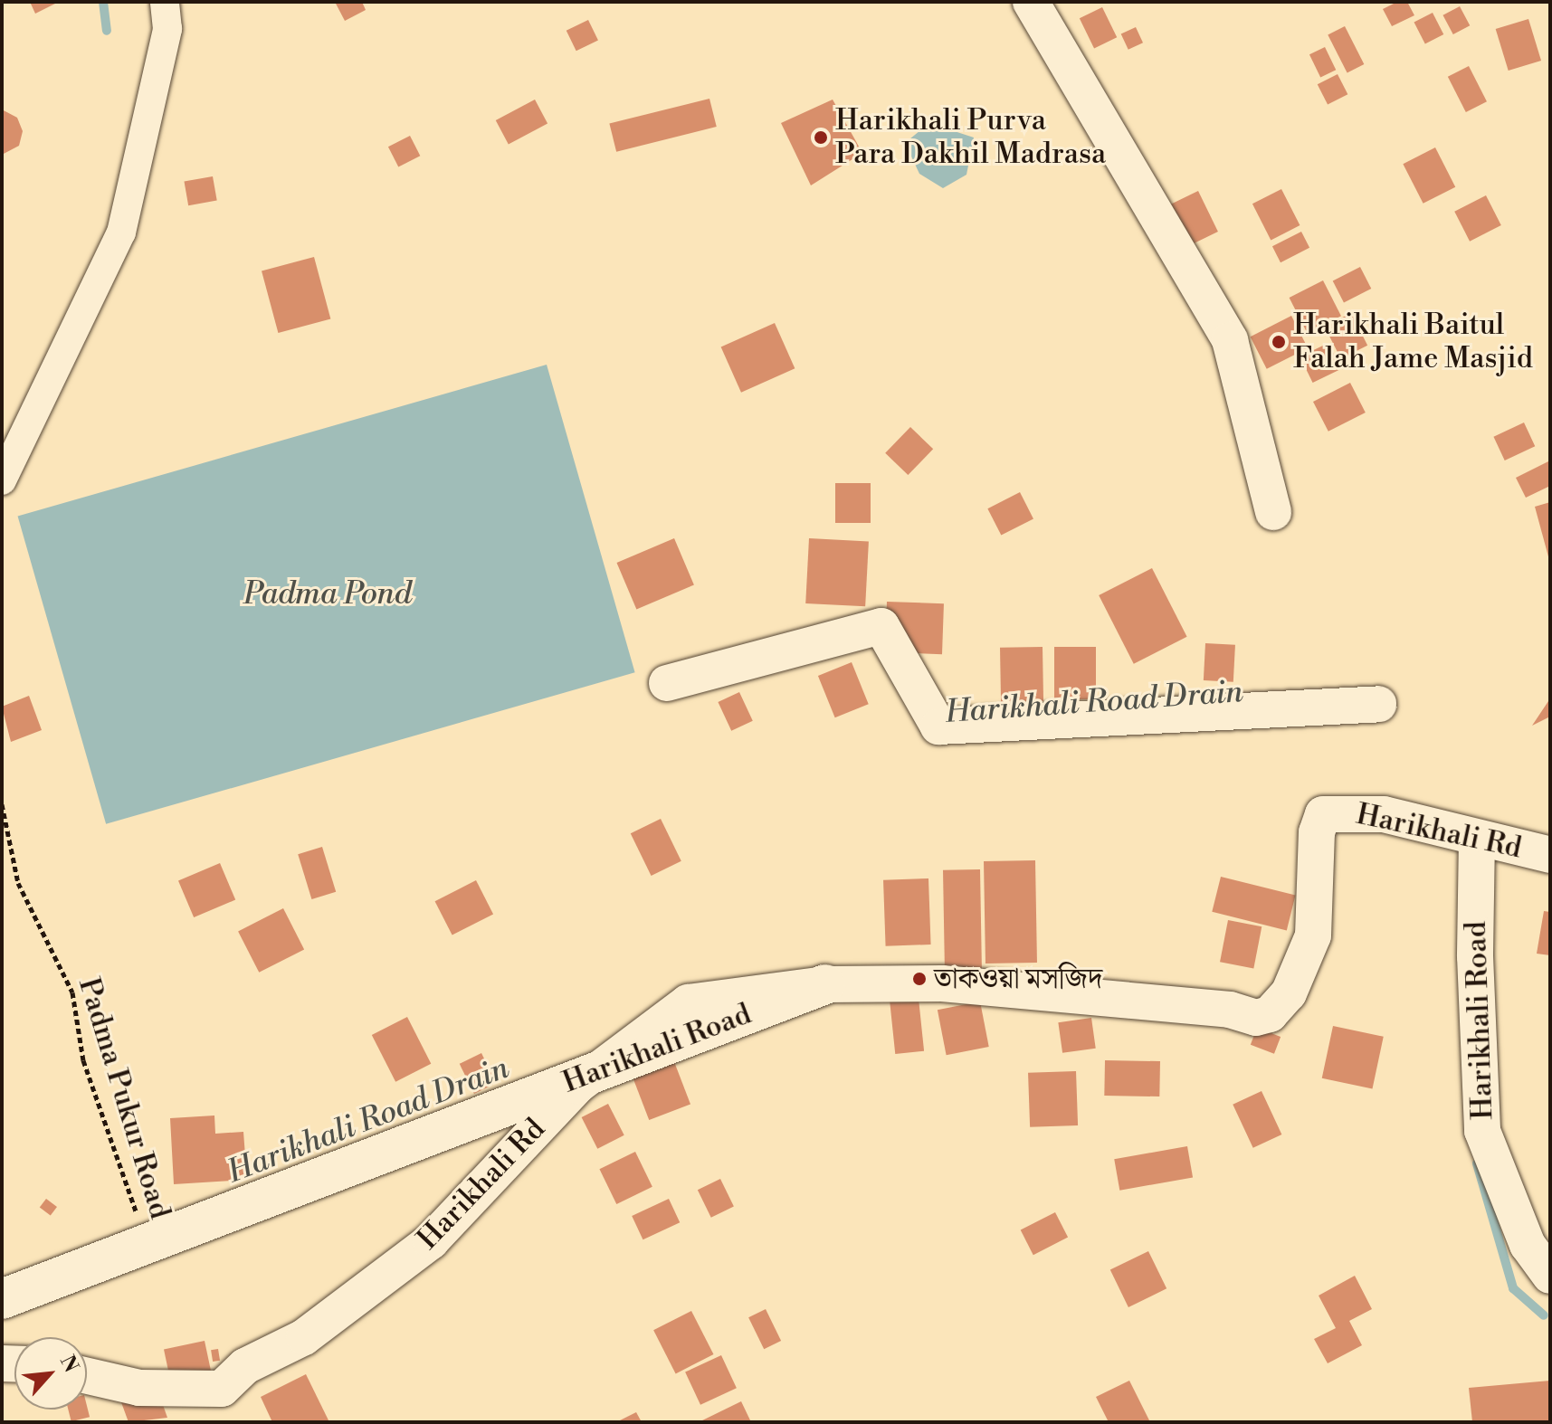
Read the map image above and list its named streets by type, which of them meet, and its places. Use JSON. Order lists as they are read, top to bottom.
{
  "streets": {
    "main road": ["Harikhali Road"],
    "street": ["Harikhali Rd"],
    "path": ["Padma Pukur Road"]
  },
  "crossings": [
    ["Harikhali Rd", "Harikhali Road"],
    ["Harikhali Road", "Padma Pukur Road"]
  ],
  "water": ["Padma Pond", "Harikhali Road Drain"],
  "places": ["Harikhali Purva Para Dakhil Madrasa", "Harikhali Baitul Falah Jame Masjid", "তাকওয়া মসজিদ"],
  "north": "top right"
}
